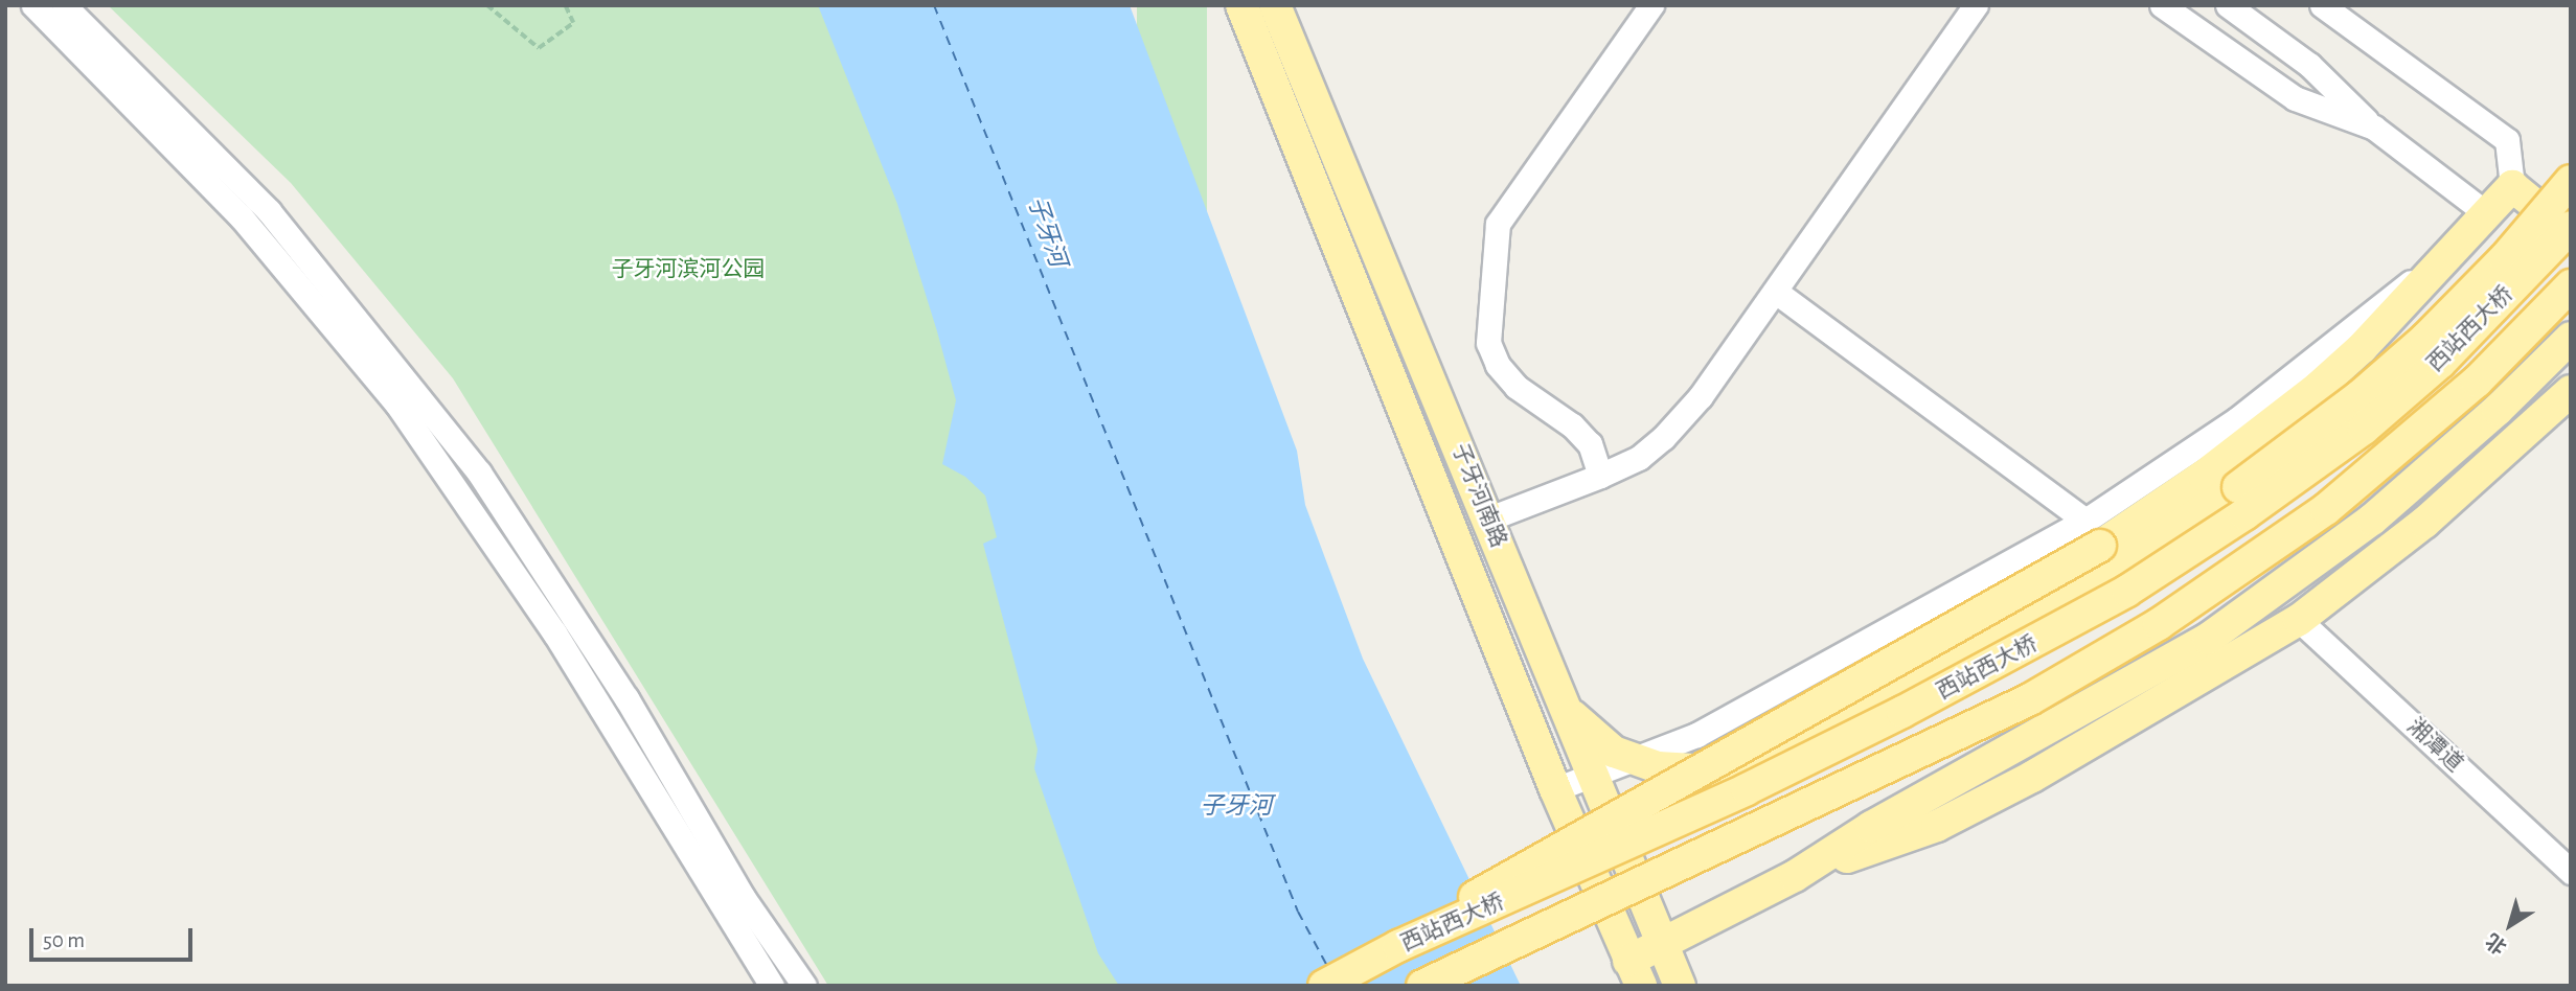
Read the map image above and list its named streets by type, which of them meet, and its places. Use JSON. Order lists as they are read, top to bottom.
{
  "streets": {
    "main road": ["西站西大桥", "子牙河南路"],
    "street": ["湘潭道"]
  },
  "water": ["子牙河"],
  "parks": ["子牙河滨河公园"],
  "scale_bar": "50 m",
  "north": "bottom left"
}
